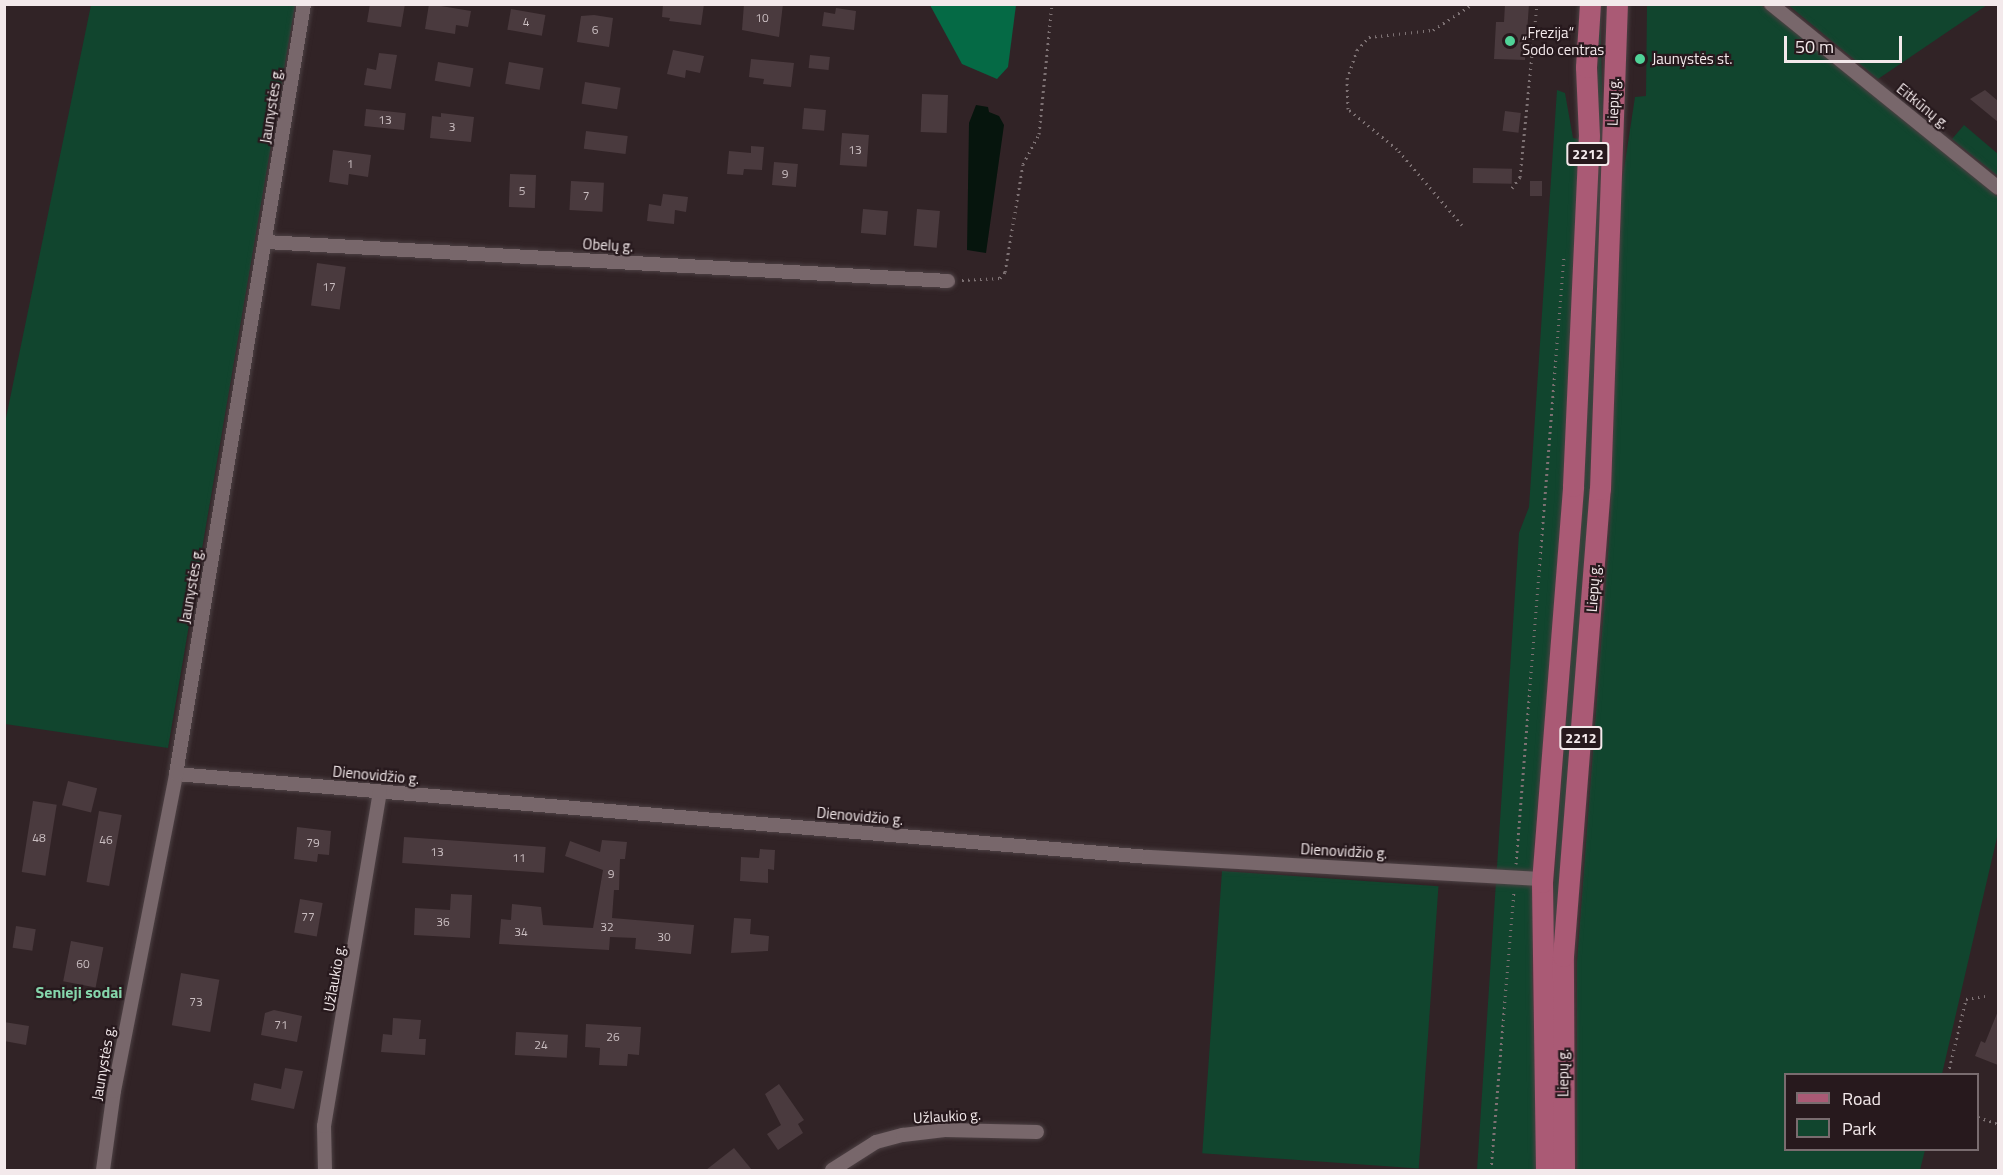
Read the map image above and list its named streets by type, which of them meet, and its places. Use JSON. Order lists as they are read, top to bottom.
{
  "streets": {
    "main road": ["Liepų g.", "2212"],
    "street": [
      "Jaunystės g.",
      "Eitkūnų g.",
      "Obelų g.",
      "Dienovidžio g.",
      "Užlaukio g."
    ]
  },
  "crossings": [
    ["Liepų g.", "Dienovidžio g."],
    ["Jaunystės g.", "Obelų g."],
    ["Jaunystės g.", "Dienovidžio g."],
    ["Dienovidžio g.", "Užlaukio g."]
  ],
  "districts": ["Senieji sodai"],
  "places": ["„Frezija“ Sodo centras", "Jaunystės st."],
  "house_numbers": [
    "10",
    "4",
    "6",
    "13",
    "3",
    "13",
    "1",
    "9",
    "5",
    "7",
    "17",
    "48",
    "46",
    "79",
    "13",
    "11",
    "9",
    "77",
    "36",
    "32",
    "34",
    "30",
    "60",
    "73",
    "71",
    "26",
    "24"
  ],
  "legend": ["Road", "Park"],
  "scale_bar": "50 m"
}
